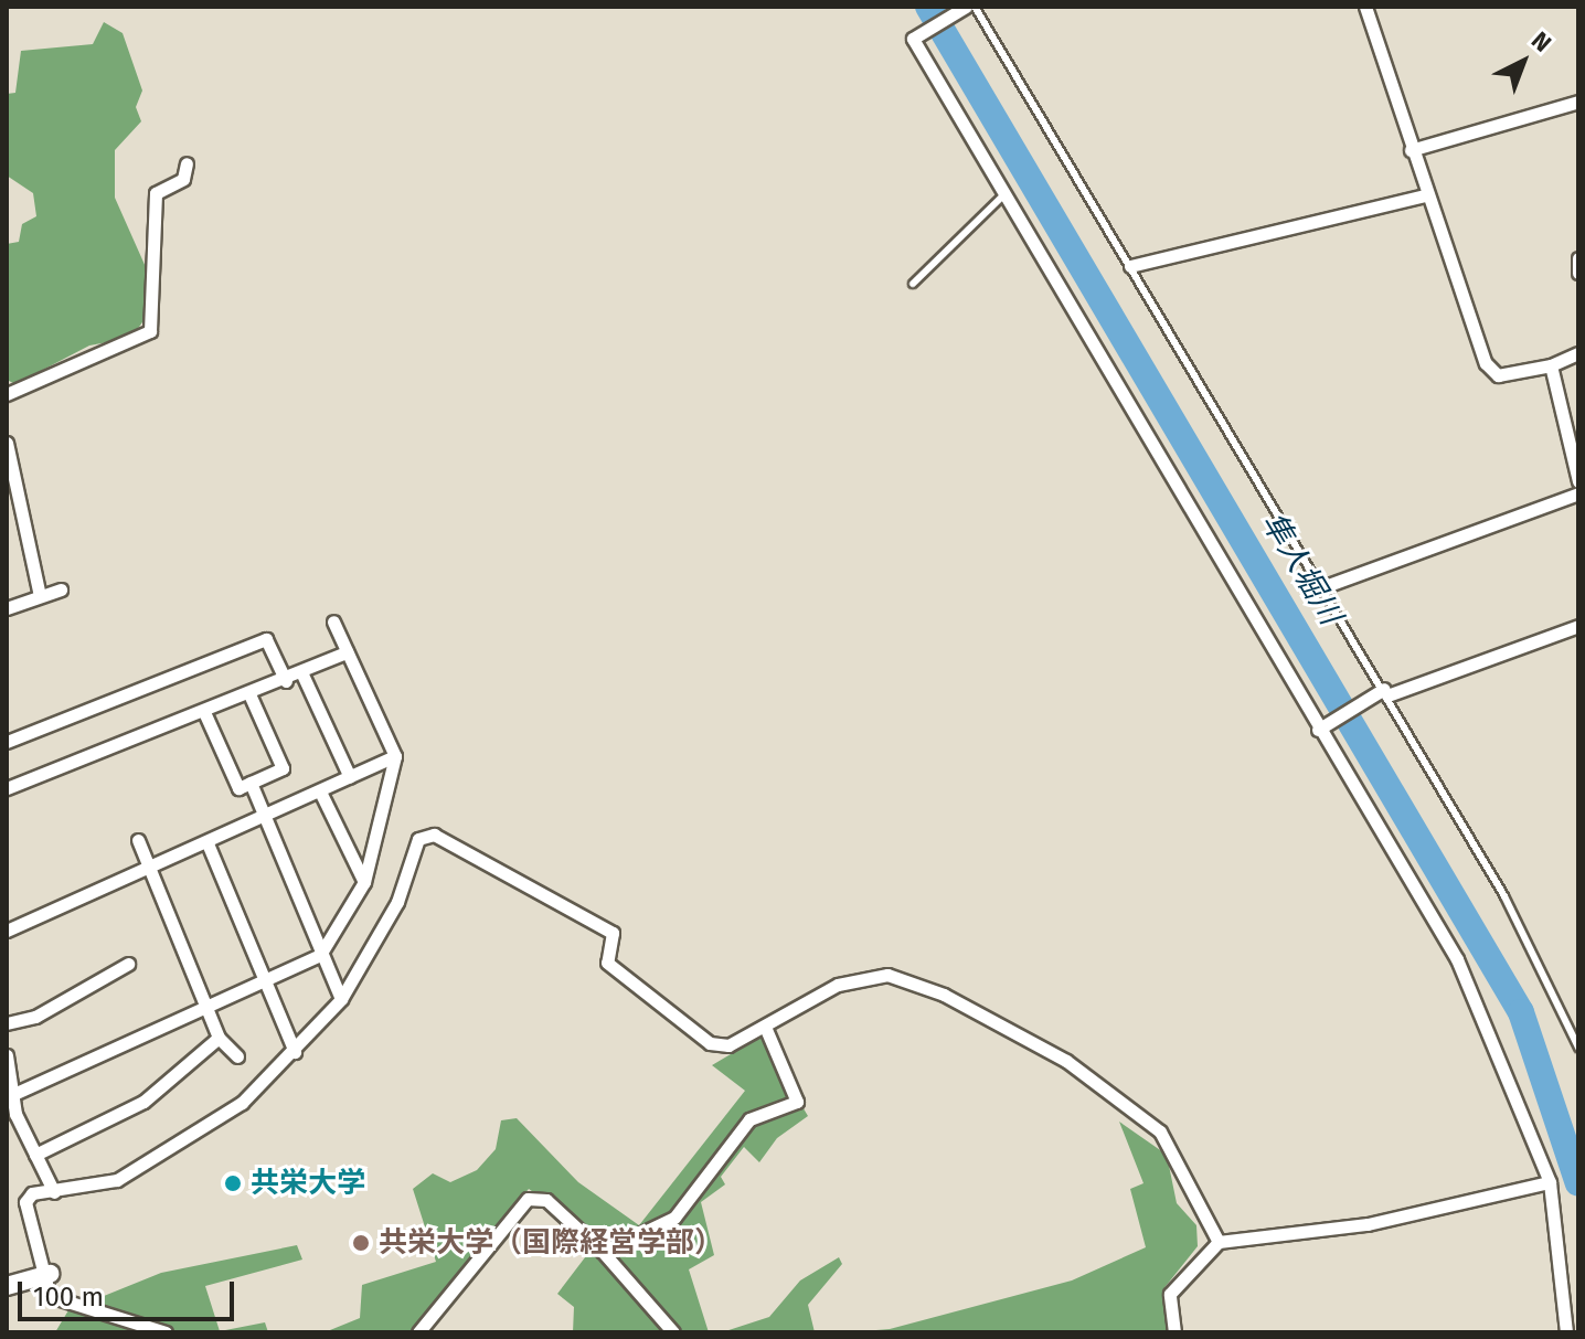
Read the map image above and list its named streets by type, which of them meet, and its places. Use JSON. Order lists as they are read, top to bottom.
{
  "water": ["隼人堀川"],
  "places": ["共栄大学", "共栄大学（国際経営学部）"],
  "scale_bar": "100 m",
  "north": "top right"
}
